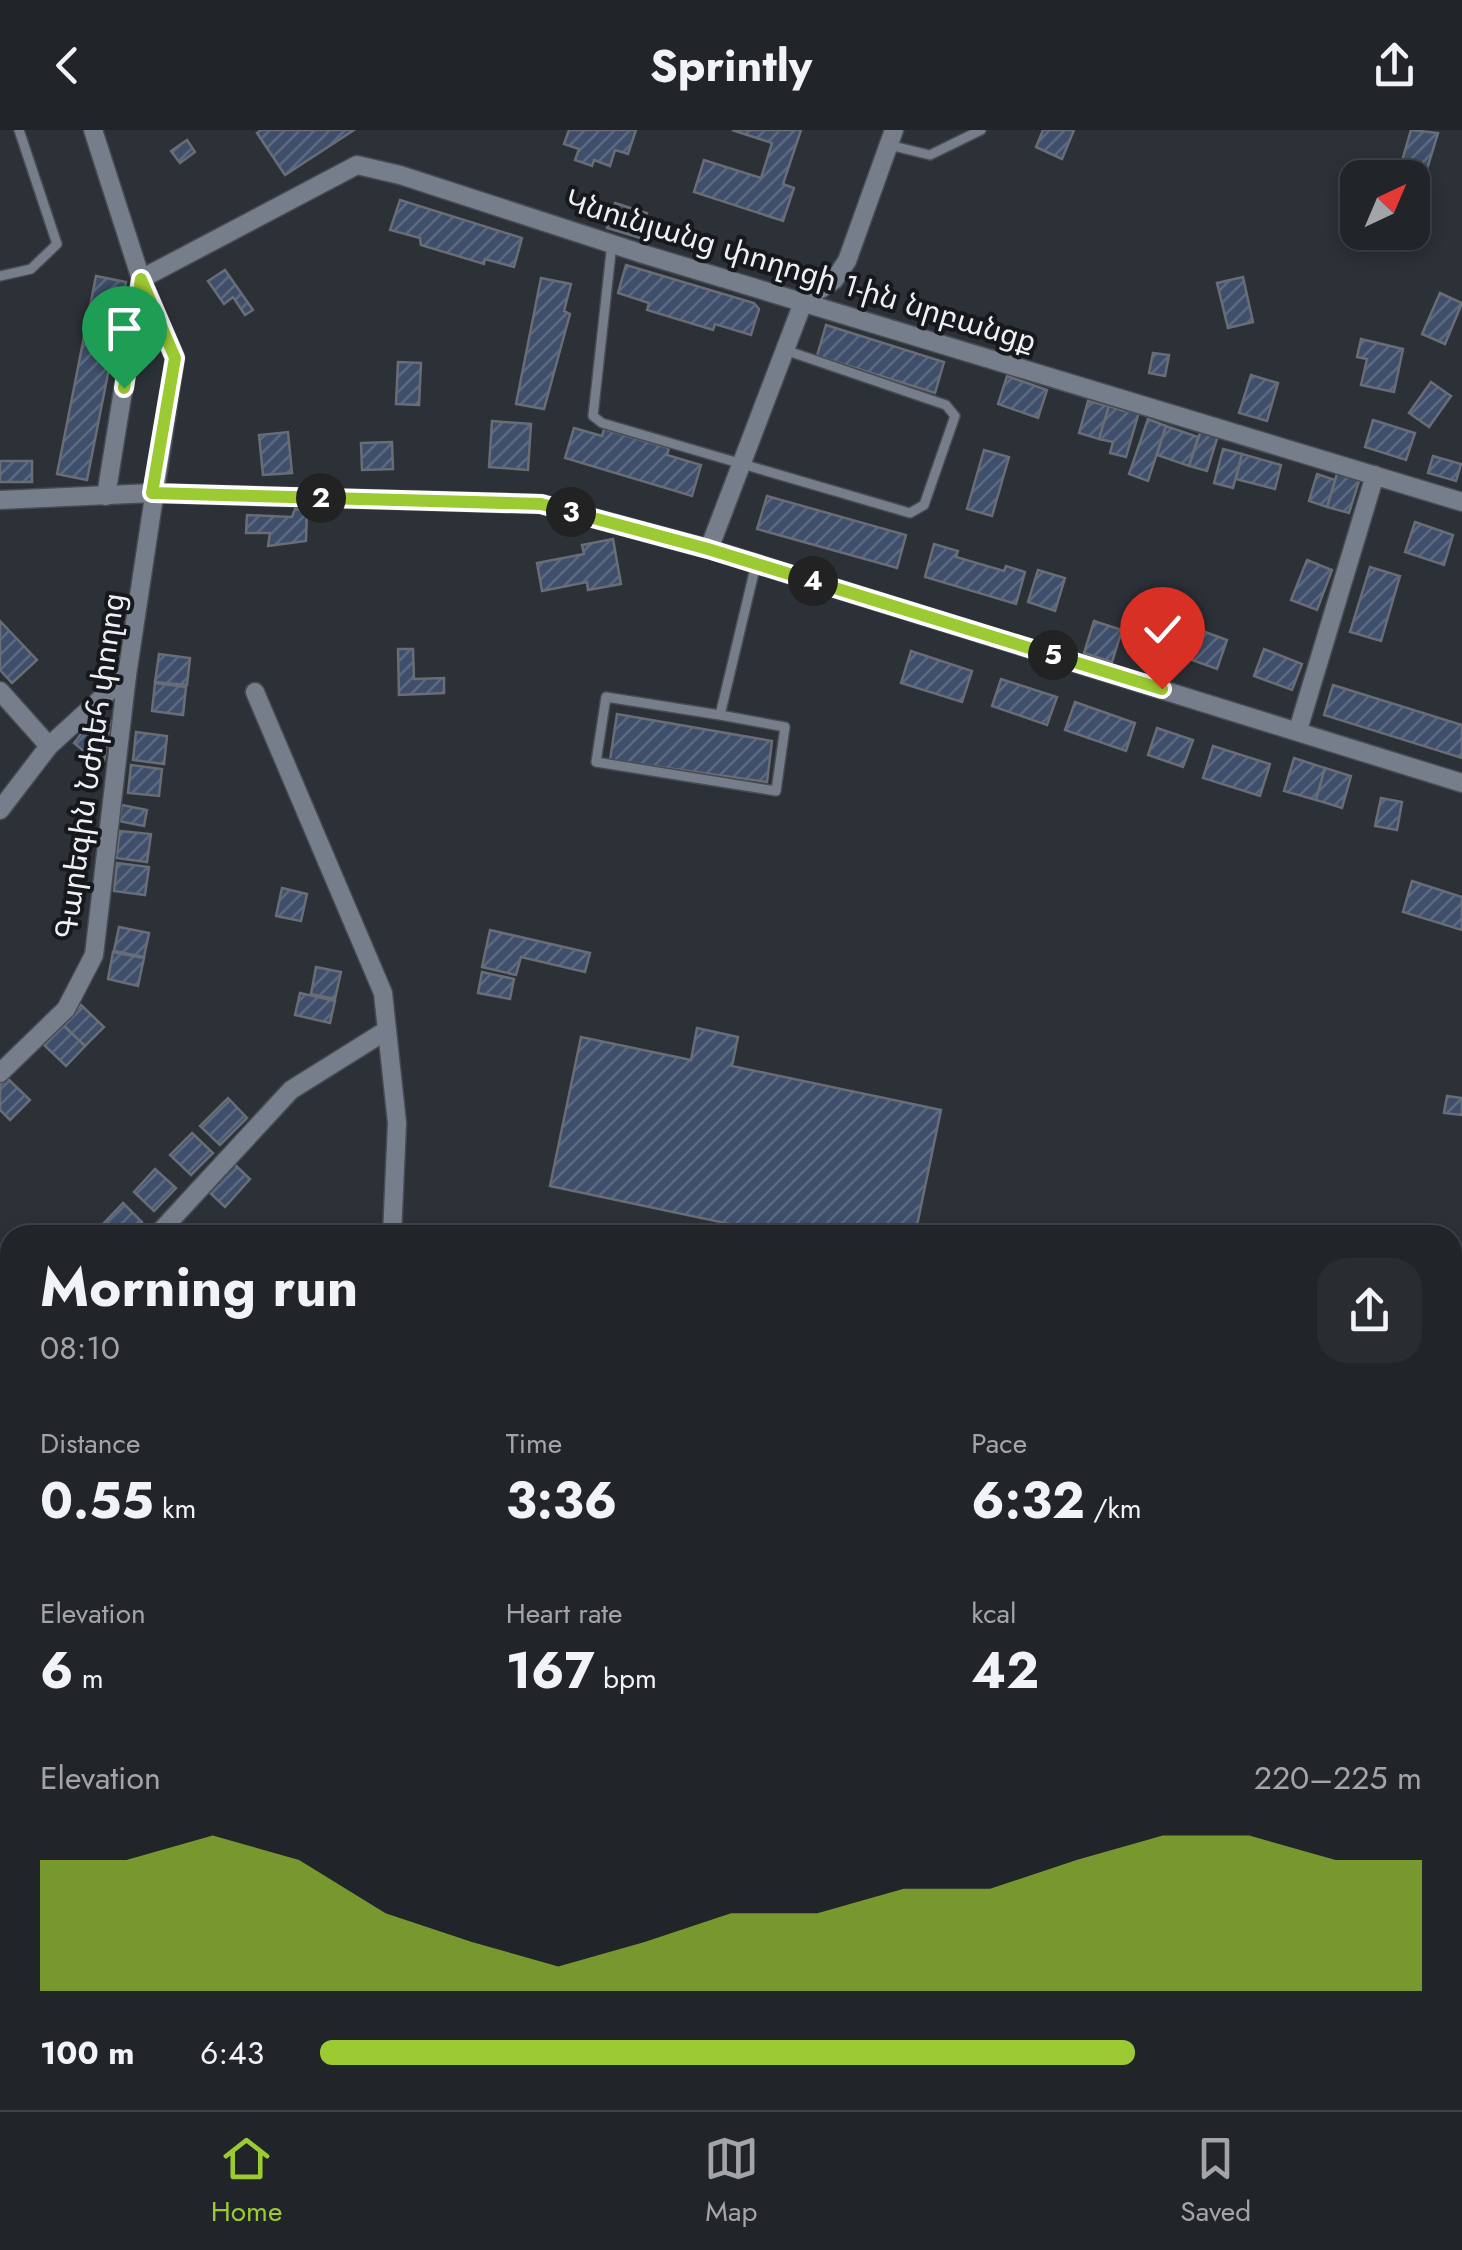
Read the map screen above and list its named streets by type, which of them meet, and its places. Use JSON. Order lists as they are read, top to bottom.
{
  "streets": {
    "street": ["Կնունյանց փողոցի 1-ին նրբանցք", "Գարեգին Նժդեհ փողոց"]
  },
  "crossings": [
    ["Կնունյանց փողոցի 1-ին նրբանցք", "Գարեգին Նժդեհ փողոց"]
  ],
  "north": "top right",
  "page": {
    "header": "Sprintly",
    "pins": [
      "2",
      "3",
      "4",
      "5"
    ],
    "heading": ["Morning run", "08:10"],
    "stats": [
      ["Distance", "0.55 km"],
      ["Time", "3:36"],
      ["Pace", "6:32 /km"],
      ["Elevation", "6 m"],
      ["Heart rate", "167 bpm"],
      ["kcal", "42"]
    ],
    "chart": ["Elevation", "220–225 m"],
    "list": [
      {
        "name": "100 m",
        "note": "6:43"
      }
    ],
    "tabs": ["Home", "Map", "Saved"]
  }
}
